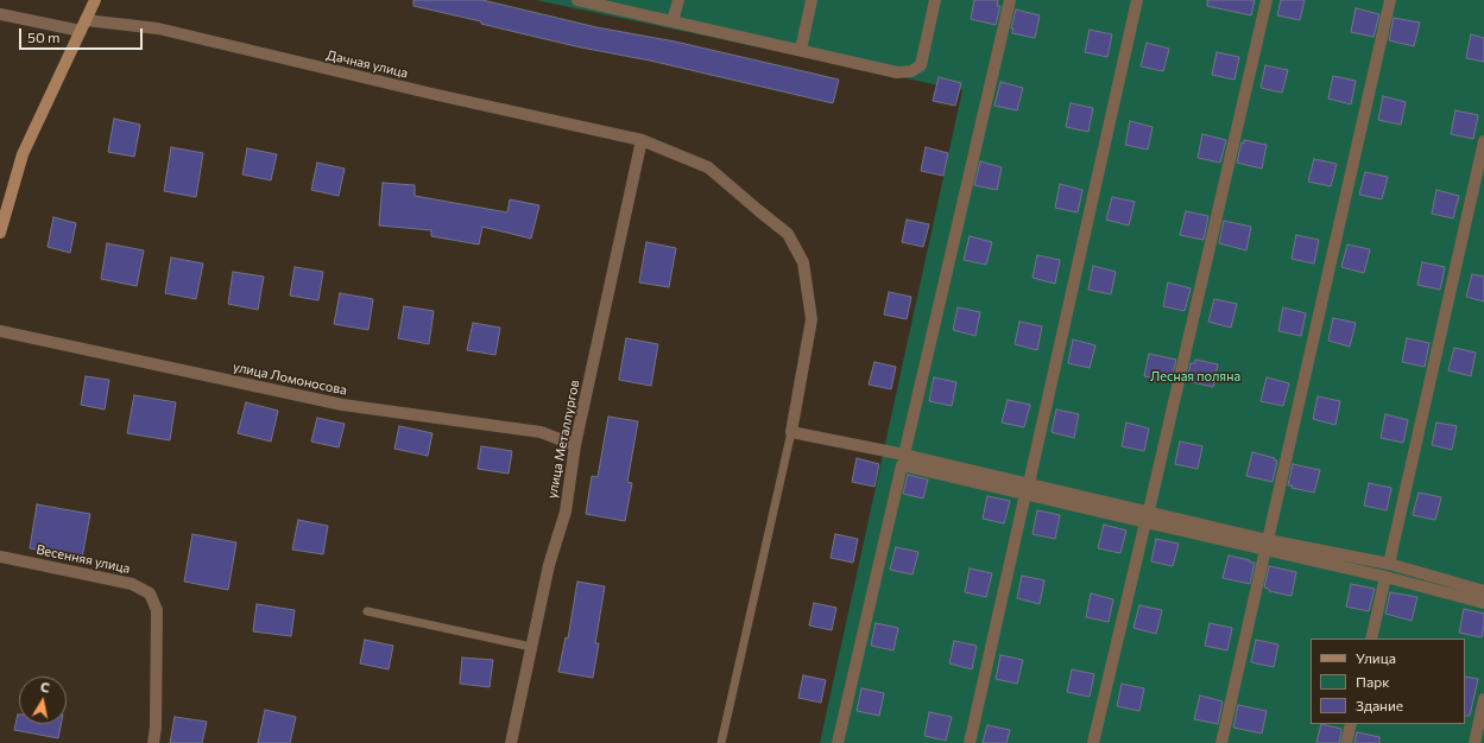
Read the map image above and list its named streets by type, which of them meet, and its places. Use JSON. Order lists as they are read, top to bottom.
{
  "streets": {
    "street": [
      "Дачная улица",
      "улица Ломоносова",
      "улица Металлургов",
      "Весенняя улица"
    ]
  },
  "crossings": [
    ["Дачная улица", "улица Металлургов"],
    ["улица Ломоносова", "улица Металлургов"]
  ],
  "parks": ["Лесная поляна"],
  "legend": ["Улица", "Парк", "Здание"],
  "scale_bar": "50 m",
  "north": "top"
}
